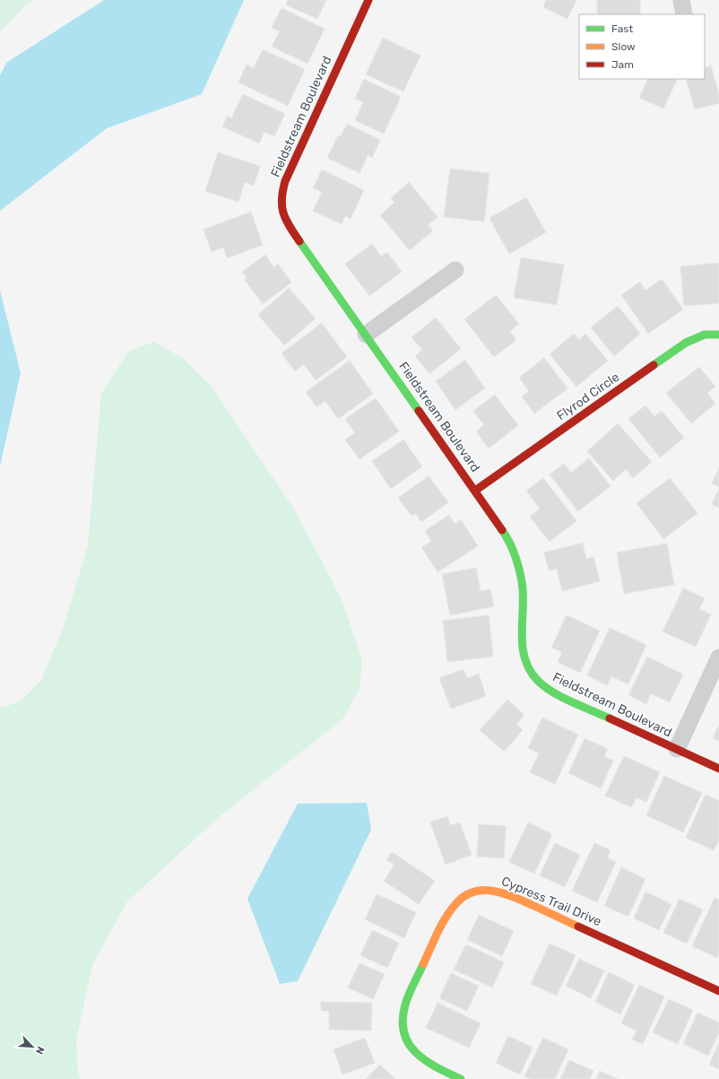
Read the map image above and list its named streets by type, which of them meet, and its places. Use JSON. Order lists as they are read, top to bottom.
{
  "streets": {
    "street": ["Fieldstream Boulevard", "Flyrod Circle", "Cypress Trail Drive"]
  },
  "crossings": [
    ["Fieldstream Boulevard", "Flyrod Circle"]
  ],
  "legend": ["Fast", "Slow", "Jam"],
  "north": "bottom right"
}
